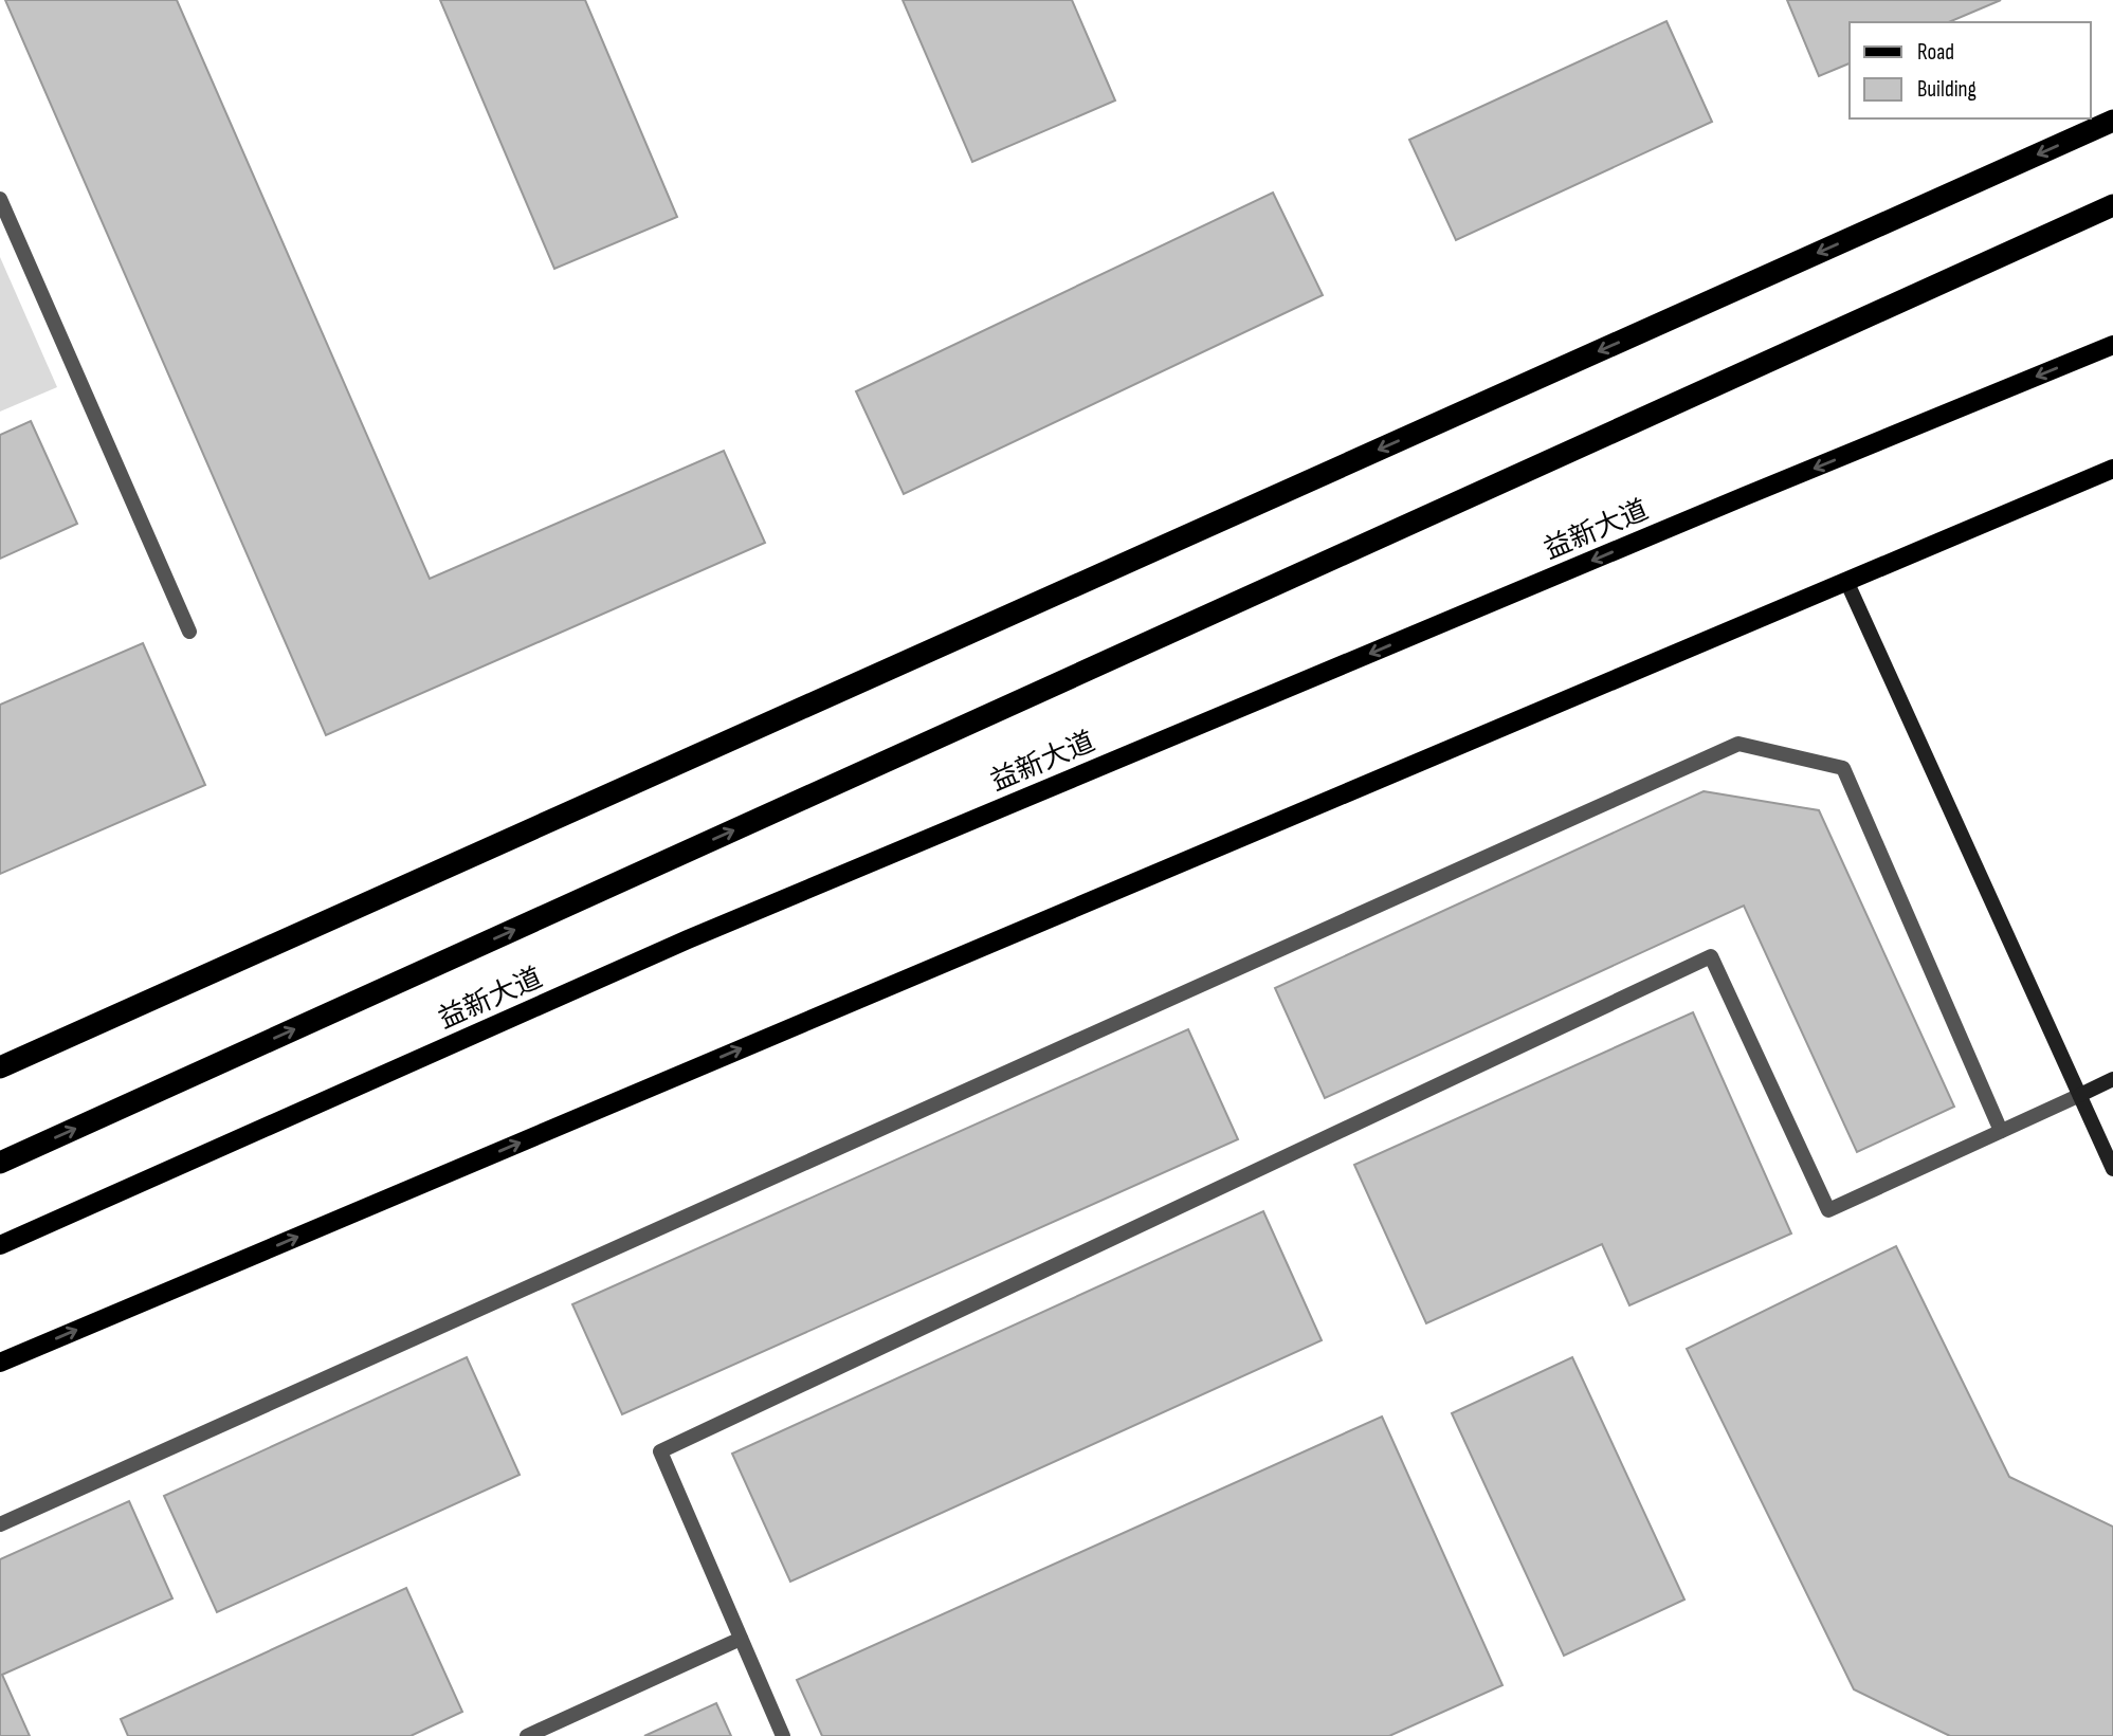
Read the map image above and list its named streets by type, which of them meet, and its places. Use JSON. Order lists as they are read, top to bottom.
{
  "streets": {
    "main road": ["益新大道"]
  },
  "legend": ["Road", "Building"]
}
